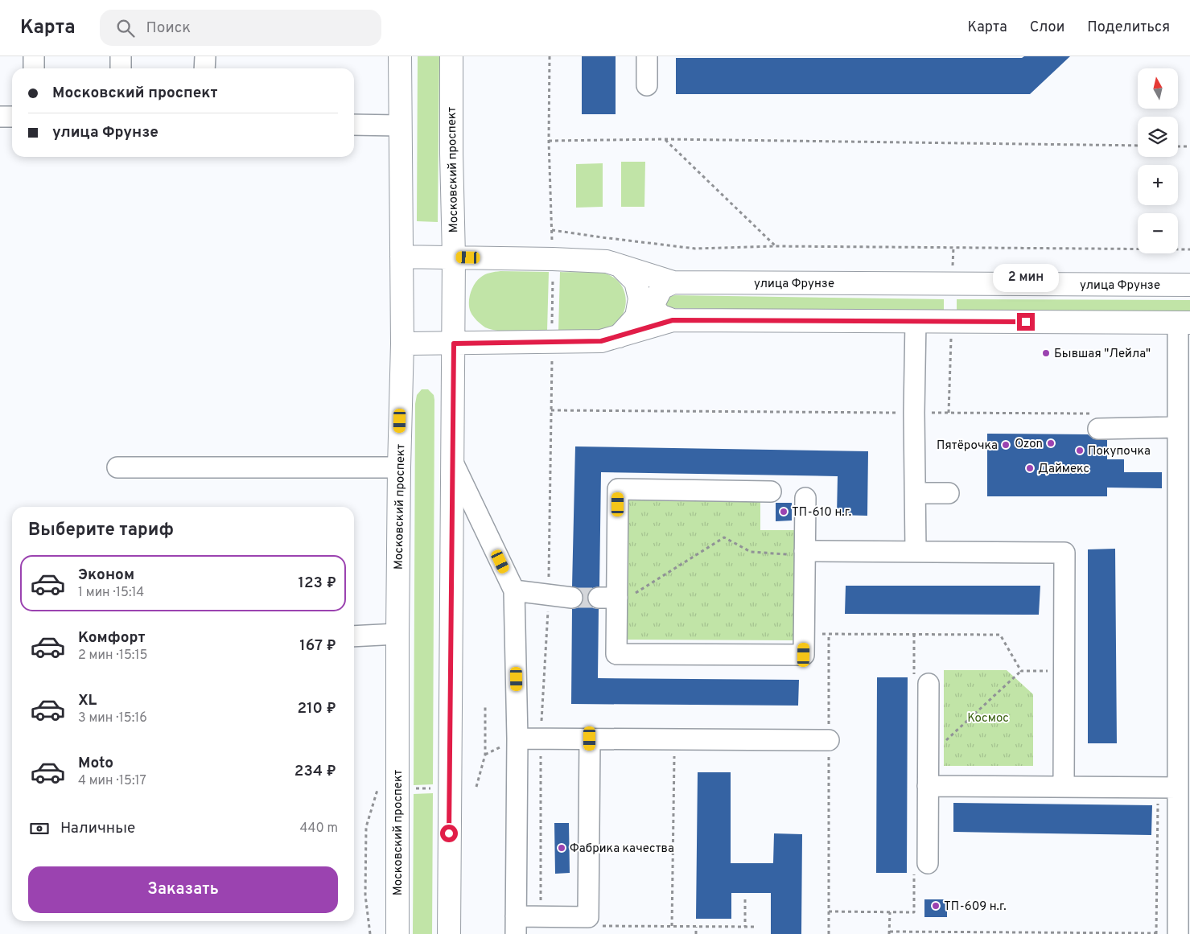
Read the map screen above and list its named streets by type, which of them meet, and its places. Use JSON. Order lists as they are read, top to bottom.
{
  "streets": {
    "main road": ["Московский проспект", "улица Фрунзе"]
  },
  "crossings": [
    ["Московский проспект", "улица Фрунзе"]
  ],
  "parks": ["Космос"],
  "places": [
    "Бывшая \"Лейла\"",
    "Ozon",
    "Пятёрочка",
    "Покупочка",
    "Даймекс",
    "ТП-610 н.г.",
    "Фабрика качества",
    "ТП-609 н.г."
  ],
  "north": "top",
  "page": {
    "header": "Карта",
    "search": "Поиск",
    "nav": ["Карта", "Слои", "Поделиться"],
    "map_buttons": ["+", "−"],
    "banner": ["Московский проспект", "улица Фрунзе"],
    "bubble": "2 мин",
    "heading": "Выберите тариф",
    "list": [
      {
        "name": "Эконом",
        "note": "1 мин · 15:14",
        "value": "123 ₽"
      },
      {
        "name": "Комфорт",
        "note": "2 мин · 15:15",
        "value": "167 ₽"
      },
      {
        "name": "XL",
        "note": "3 мин · 15:16",
        "value": "210 ₽"
      },
      {
        "name": "Moto",
        "note": "4 мин · 15:17",
        "value": "234 ₽"
      }
    ],
    "pay": ["Наличные", "440 m"],
    "buttons": "Заказать"
  }
}
